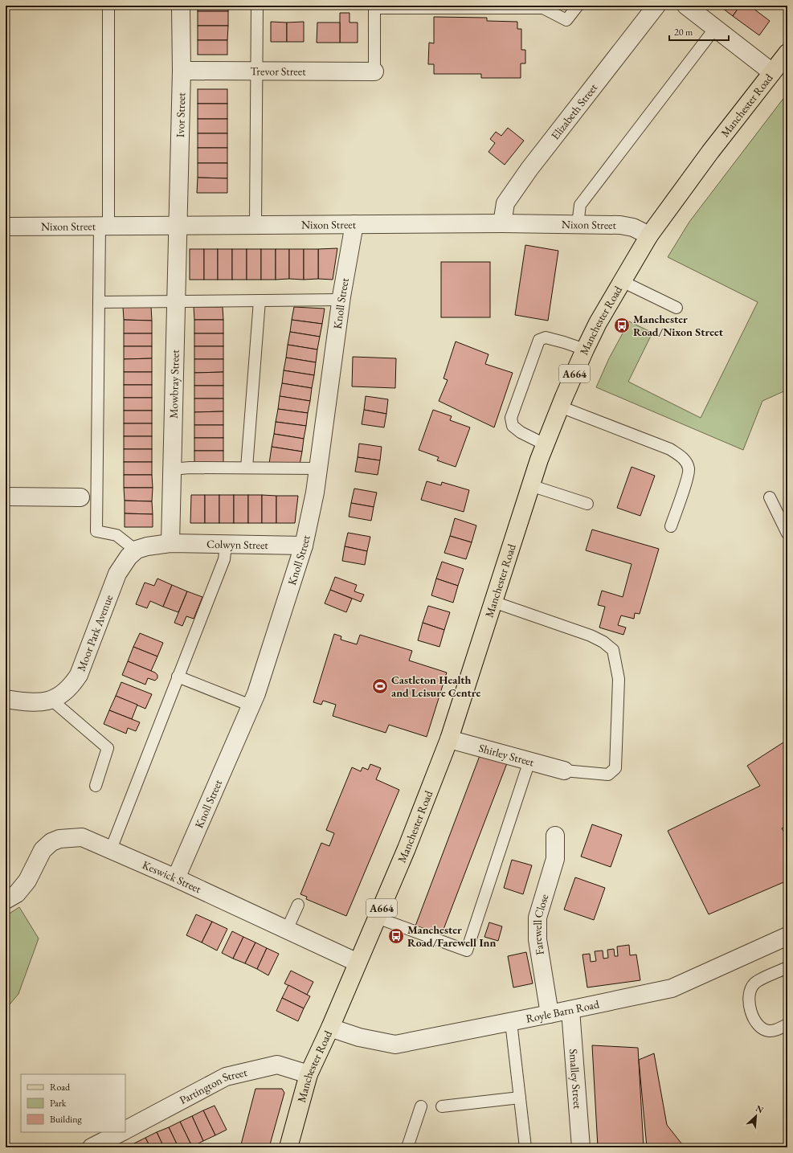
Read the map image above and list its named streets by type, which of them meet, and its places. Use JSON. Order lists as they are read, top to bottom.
{
  "streets": {
    "main road": ["Manchester Road", "A664"],
    "street": [
      "Trevor Street",
      "Elizabeth Street",
      "Ivor Street",
      "Nixon Street",
      "Knoll Street",
      "Mowbray Street",
      "Colwyn Street",
      "Moor Park Avenue",
      "Shirley Street",
      "Keswick Street",
      "Farewell Close",
      "Royle Barn Road",
      "Smalley Street",
      "Partington Street"
    ]
  },
  "crossings": [
    ["Trevor Street", "Ivor Street"],
    ["Manchester Road", "Nixon Street"],
    ["Manchester Road", "Shirley Street"],
    ["Manchester Road", "Keswick Street"],
    ["Manchester Road", "Royle Barn Road"],
    ["Manchester Road", "Partington Street"],
    ["Elizabeth Street", "Nixon Street"],
    ["Ivor Street", "Nixon Street"],
    ["Ivor Street", "Mowbray Street"],
    ["Nixon Street", "Knoll Street"],
    ["Nixon Street", "Mowbray Street"],
    ["Knoll Street", "Colwyn Street"],
    ["Knoll Street", "Keswick Street"],
    ["Mowbray Street", "Colwyn Street"],
    ["Farewell Close", "Royle Barn Road"],
    ["Royle Barn Road", "Smalley Street"]
  ],
  "places": {
    "bus stop": ["Manchester Road/Nixon Street", "Manchester Road/Farewell Inn"],
    "sports": ["Castleton Health and Leisure Centre"]
  },
  "legend": ["Road", "Park", "Building"],
  "scale_bar": "20 m",
  "north": "top right"
}
